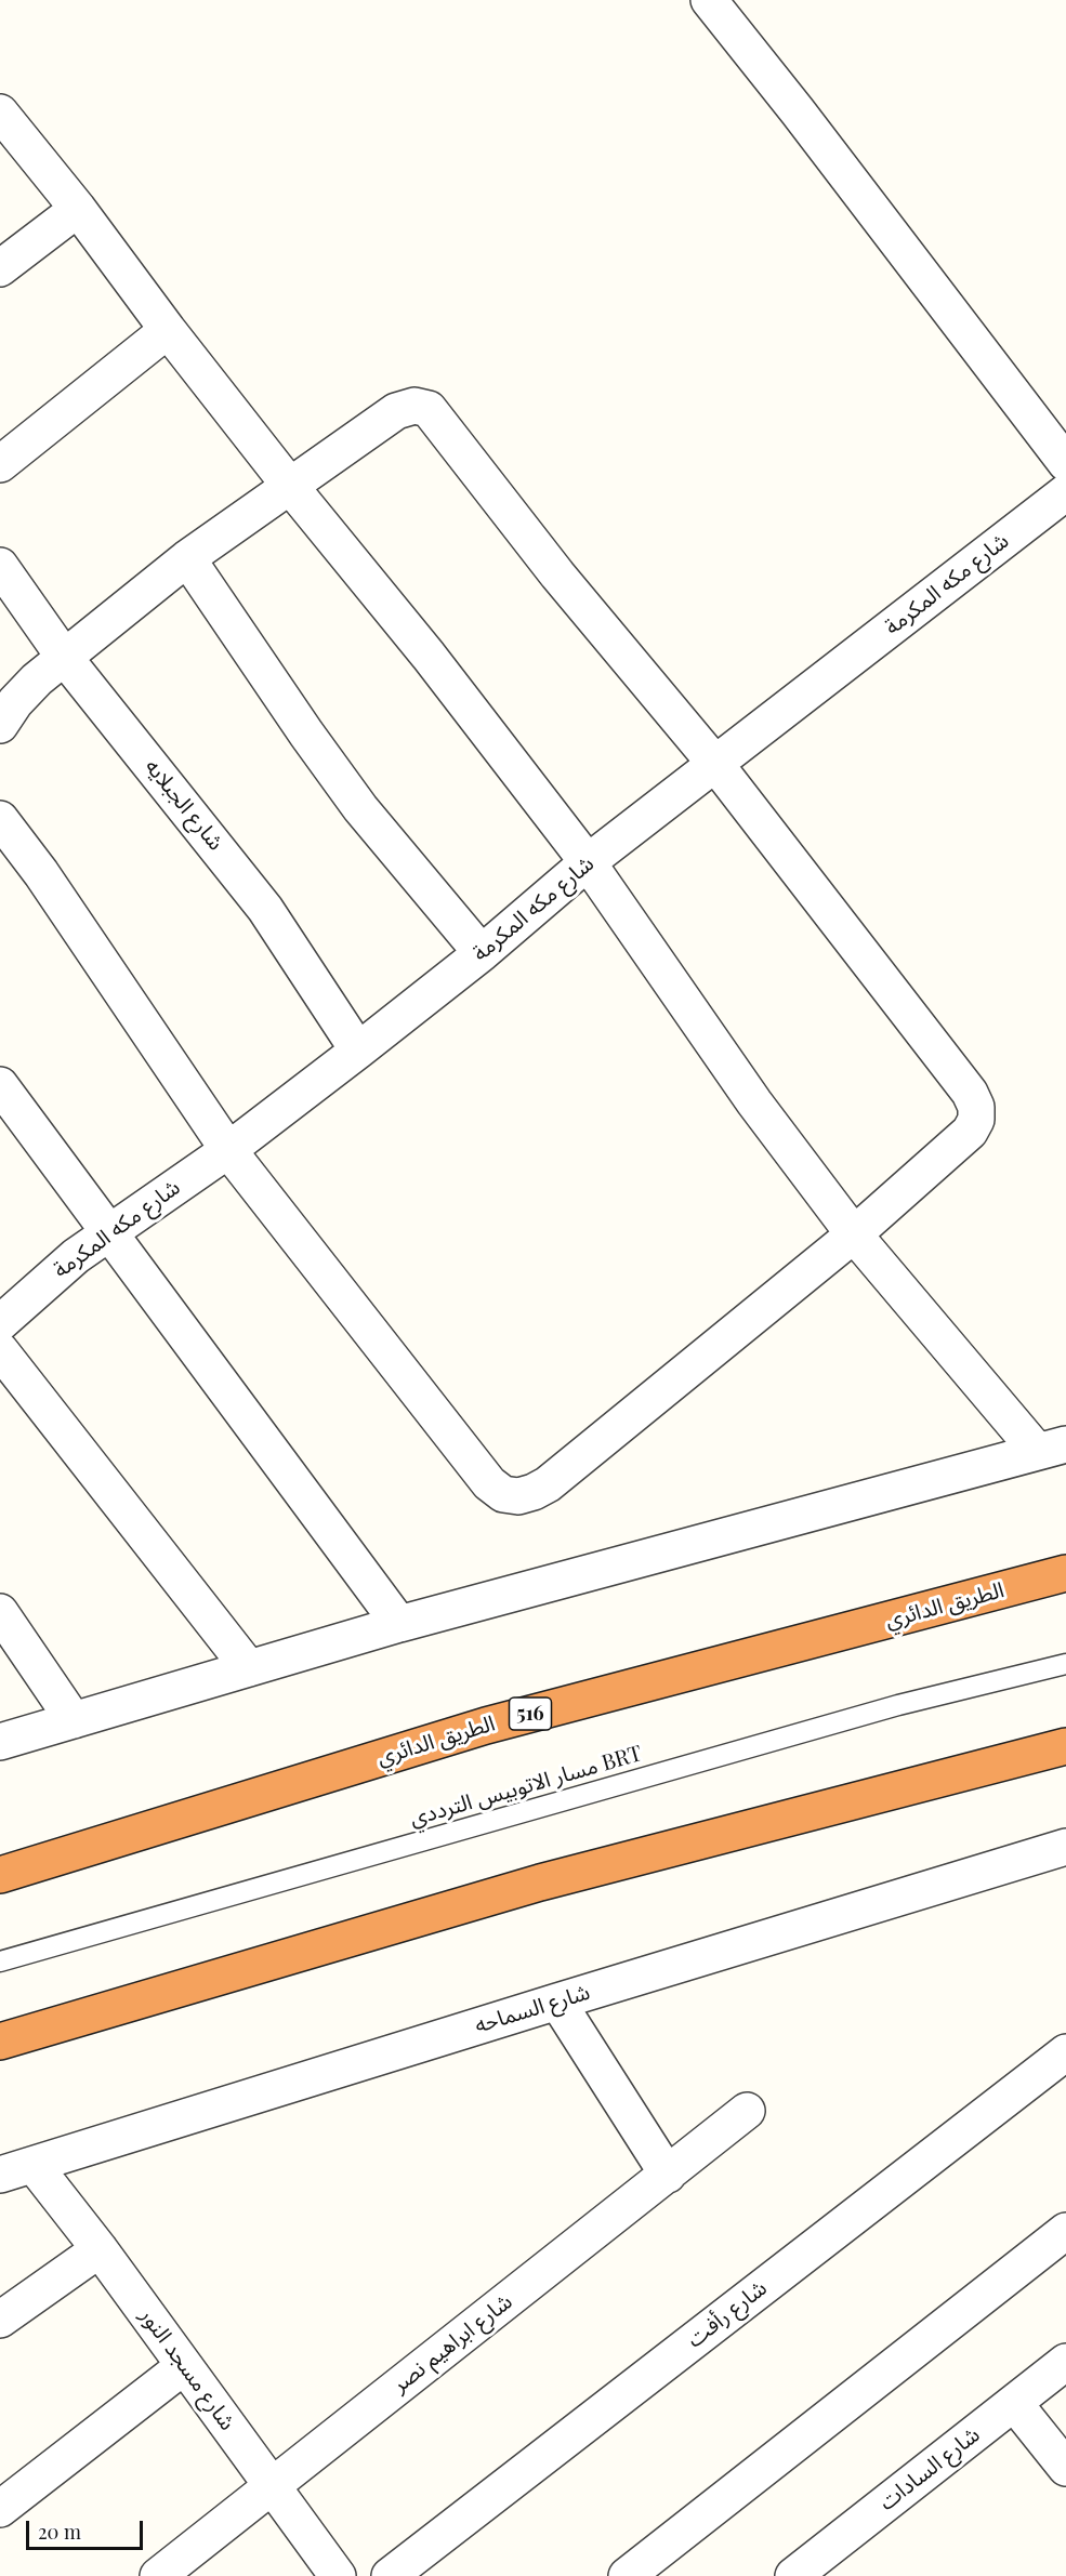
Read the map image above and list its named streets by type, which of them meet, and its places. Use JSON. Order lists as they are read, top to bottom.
{
  "streets": {
    "highway": ["الطريق الدائري", "516"],
    "street": [
      "شارع مكه المكرمة",
      "شارع الجبلايه",
      "شارع السماحه",
      "شارع رأفت",
      "شارع ابراهيم نصر",
      "شارع مسجد النور",
      "شارع السادات"
    ],
    "lane": ["مسار الاتوبيس الترددي BRT"]
  },
  "crossings": [
    ["شارع مكه المكرمة", "شارع الجبلايه"],
    ["شارع السماحه", "شارع مسجد النور"],
    ["شارع ابراهيم نصر", "شارع مسجد النور"]
  ],
  "scale_bar": "20 m"
}
